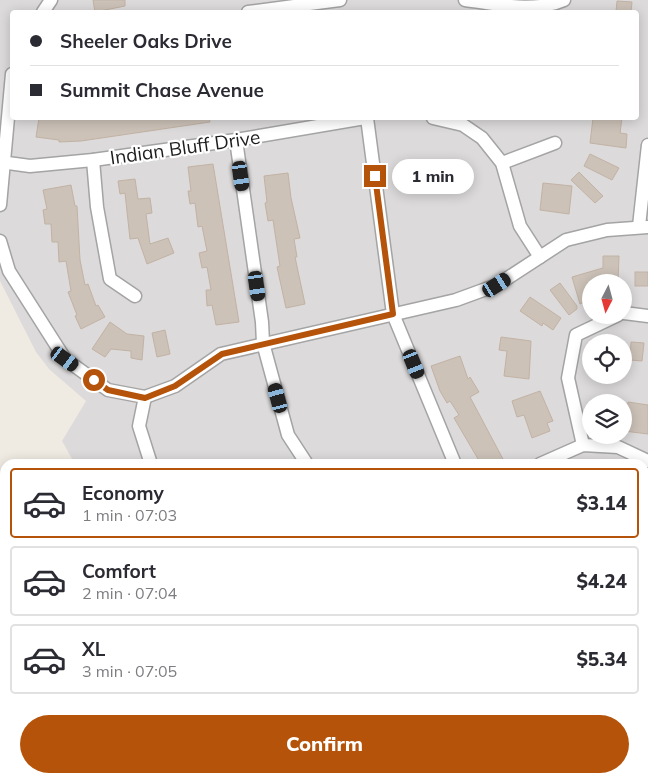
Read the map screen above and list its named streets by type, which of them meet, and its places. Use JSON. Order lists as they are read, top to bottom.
{
  "streets": {
    "street": ["Indian Bluff Drive"]
  },
  "north": "bottom",
  "page": {
    "banner": ["Sheeler Oaks Drive", "Summit Chase Avenue"],
    "bubble": "1 min",
    "list": [
      {
        "name": "Economy",
        "note": "1 min · 07:03",
        "value": "$3.14"
      },
      {
        "name": "Comfort",
        "note": "2 min · 07:04",
        "value": "$4.24"
      },
      {
        "name": "XL",
        "note": "3 min · 07:05",
        "value": "$5.34"
      }
    ],
    "buttons": "Confirm"
  }
}
